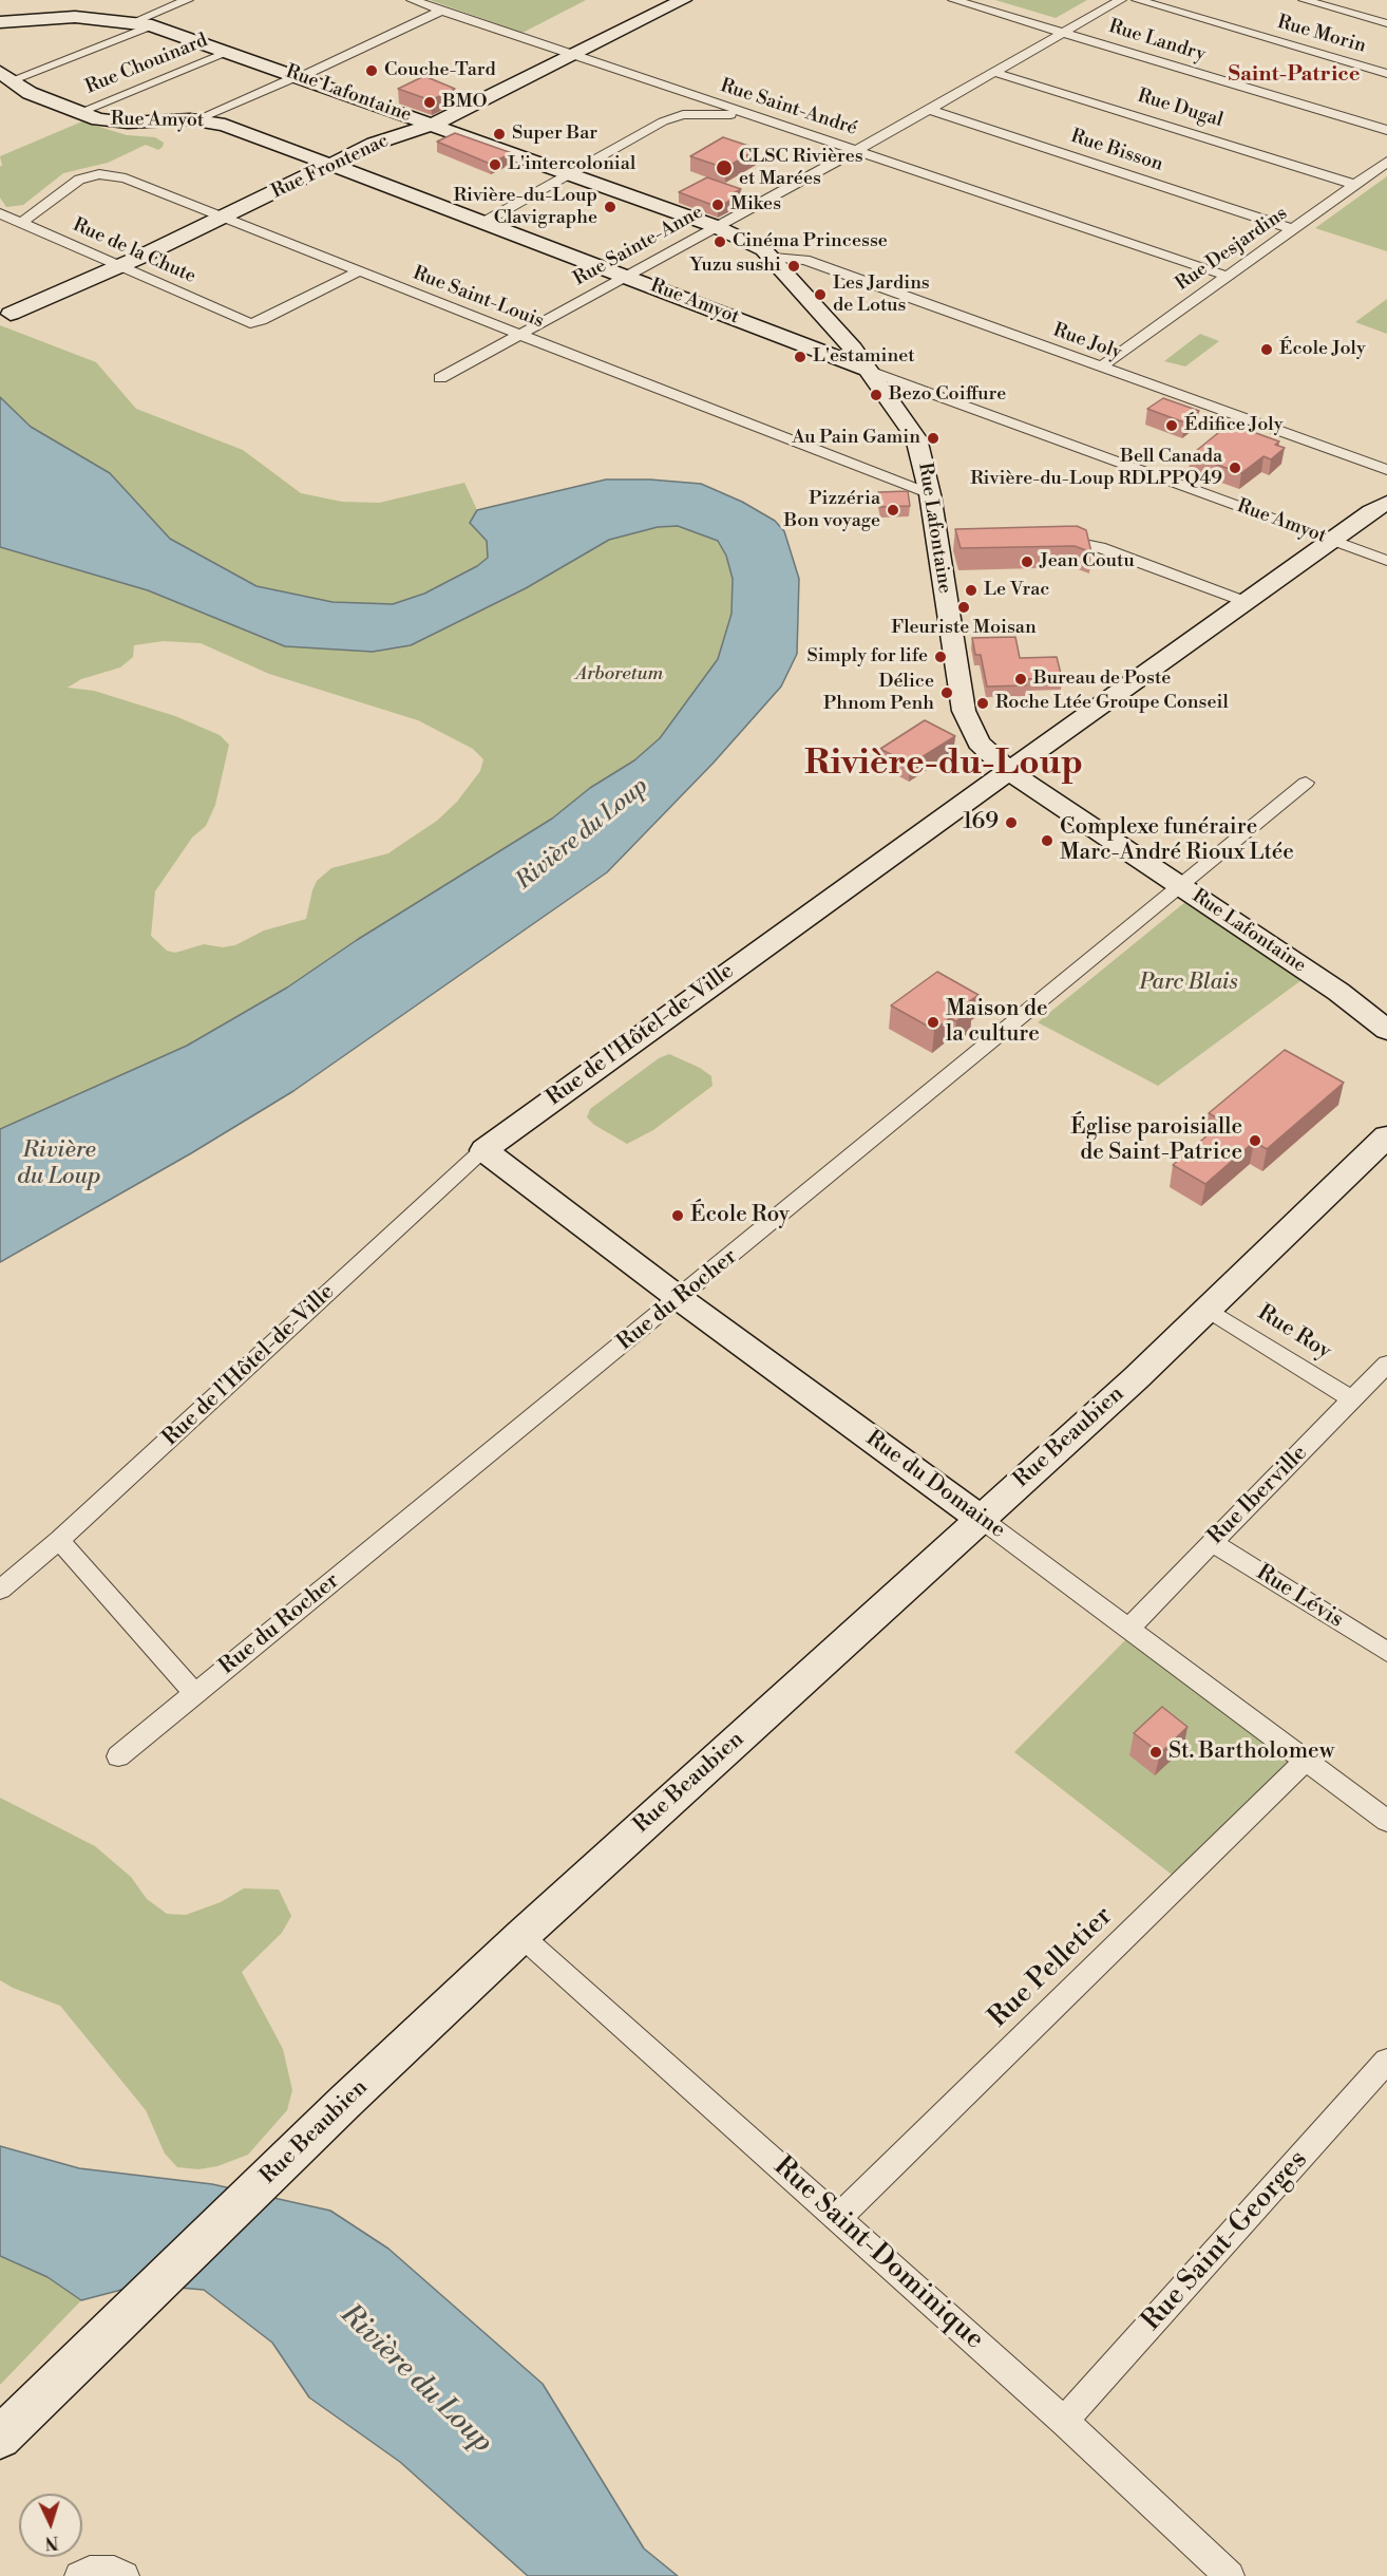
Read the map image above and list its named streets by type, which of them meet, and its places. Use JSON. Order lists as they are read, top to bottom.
{
  "streets": {
    "main road": [
      "Rue Lafontaine",
      "Rue Amyot",
      "Rue Frontenac",
      "Rue de l'Hôtel-de-Ville",
      "Rue Beaubien",
      "Rue du Domaine"
    ],
    "street": [
      "Rue Morin",
      "Rue Landry",
      "Rue Chouinard",
      "Rue Saint-André",
      "Rue Dugal",
      "Rue Bisson",
      "Rue Sainte-Anne",
      "Rue Desjardins",
      "Rue de la Chute",
      "Rue Saint-Louis",
      "Rue Joly",
      "Rue du Rocher",
      "Rue Roy",
      "Rue Iberville",
      "Rue Lévis",
      "Rue Pelletier",
      "Rue Saint-Georges",
      "Rue Saint-Dominique"
    ]
  },
  "crossings": [
    ["Rue Landry", "Rue Sainte-Anne"],
    ["Rue Chouinard", "Rue Lafontaine"],
    ["Rue Chouinard", "Rue Amyot"],
    ["Rue Lafontaine", "Rue Amyot"],
    ["Rue Lafontaine", "Rue Frontenac"],
    ["Rue Lafontaine", "Rue Sainte-Anne"],
    ["Rue Lafontaine", "Rue Saint-Louis"],
    ["Rue Lafontaine", "Rue Joly"],
    ["Rue Lafontaine", "Rue de l'Hôtel-de-Ville"],
    ["Rue Lafontaine", "Rue du Rocher"],
    ["Rue Saint-André", "Rue Frontenac"],
    ["Rue Saint-André", "Rue Sainte-Anne"],
    ["Rue Saint-André", "Rue Desjardins"],
    ["Rue Dugal", "Rue Sainte-Anne"],
    ["Rue Dugal", "Rue Desjardins"],
    ["Rue Amyot", "Rue Frontenac"],
    ["Rue Amyot", "Rue Sainte-Anne"],
    ["Rue Amyot", "Rue de l'Hôtel-de-Ville"],
    ["Rue Bisson", "Rue Sainte-Anne"],
    ["Rue Bisson", "Rue Desjardins"],
    ["Rue Frontenac", "Rue de la Chute"],
    ["Rue Frontenac", "Rue Saint-Louis"],
    ["Rue Sainte-Anne", "Rue Saint-Louis"],
    ["Rue Desjardins", "Rue Joly"],
    ["Rue de la Chute", "Rue Saint-Louis"],
    ["Rue de l'Hôtel-de-Ville", "Rue du Domaine"],
    ["Rue du Rocher", "Rue du Domaine"],
    ["Rue Roy", "Rue Beaubien"],
    ["Rue Roy", "Rue Iberville"],
    ["Rue Beaubien", "Rue du Domaine"],
    ["Rue Beaubien", "Rue Saint-Dominique"],
    ["Rue du Domaine", "Rue Iberville"],
    ["Rue du Domaine", "Rue Pelletier"],
    ["Rue Iberville", "Rue Lévis"],
    ["Rue Pelletier", "Rue Saint-Dominique"],
    ["Rue Saint-Georges", "Rue Saint-Dominique"]
  ],
  "districts": ["Saint-Patrice", "Rivière-du-Loup"],
  "water": ["Rivière du Loup"],
  "parks": ["Arboretum", "Parc Blais"],
  "places": [
    "Couche-Tard",
    "BMO",
    "Super Bar",
    "L'intercolonial",
    "CLSC Rivières et Marées",
    "Mikes",
    "Rivière-du-Loup Clavigraphe",
    "Cinéma Princesse",
    "Yuzu sushi",
    "Les Jardins de Lotus",
    "École Joly",
    "L'estaminet",
    "Bezo Coiffure",
    "Édifice Joly",
    "Au Pain Gamin",
    "Bell Canada Rivière-du-Loup RDLPPQ49",
    "Pizzéria Bon voyage",
    "Jean Coutu",
    "Le Vrac",
    "Fleuriste Moisan",
    "Simply for life",
    "Bureau de Poste",
    "Délice Phnom Penh",
    "Roche Ltée Groupe Conseil",
    "169",
    "Complexe funéraire Marc-André Rioux Ltée",
    "Maison de la culture",
    "Église paroisialle de Saint-Patrice",
    "École Roy",
    "St. Bartholomew"
  ],
  "north": "bottom"
}
